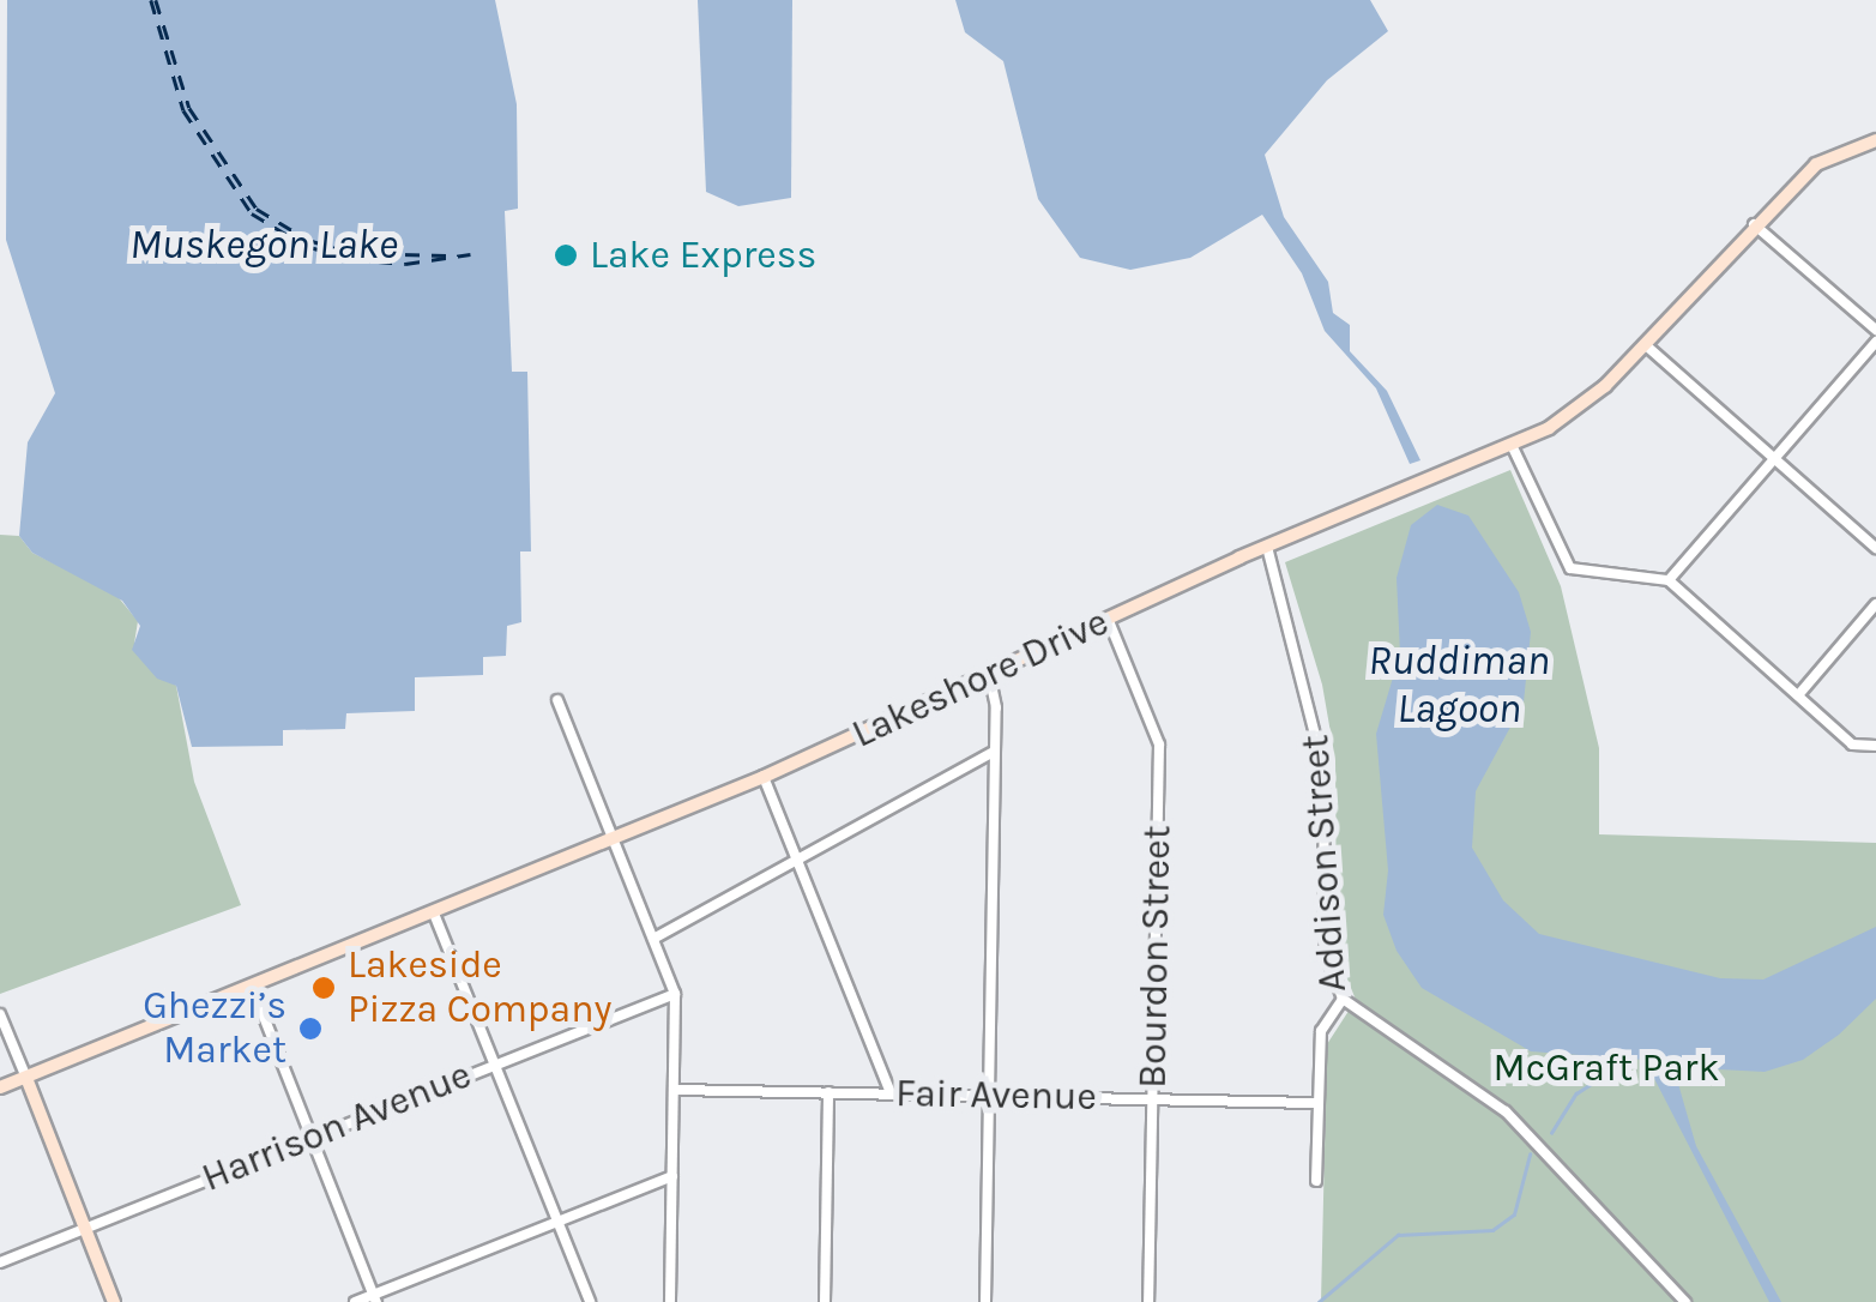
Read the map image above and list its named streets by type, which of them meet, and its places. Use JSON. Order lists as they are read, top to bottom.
{
  "streets": {
    "main road": ["Lakeshore Drive"],
    "street": [
      "Addison Street",
      "Bourdon Street",
      "Fair Avenue",
      "Harrison Avenue"
    ]
  },
  "crossings": [
    ["Lakeshore Drive", "Addison Street"],
    ["Lakeshore Drive", "Bourdon Street"],
    ["Addison Street", "Fair Avenue"],
    ["Bourdon Street", "Fair Avenue"]
  ],
  "water": ["Muskegon Lake", "Ruddiman Lagoon"],
  "parks": ["McGraft Park"],
  "places": ["Lake Express", "Lakeside Pizza Company", "Ghezzi’s Market"]
}
